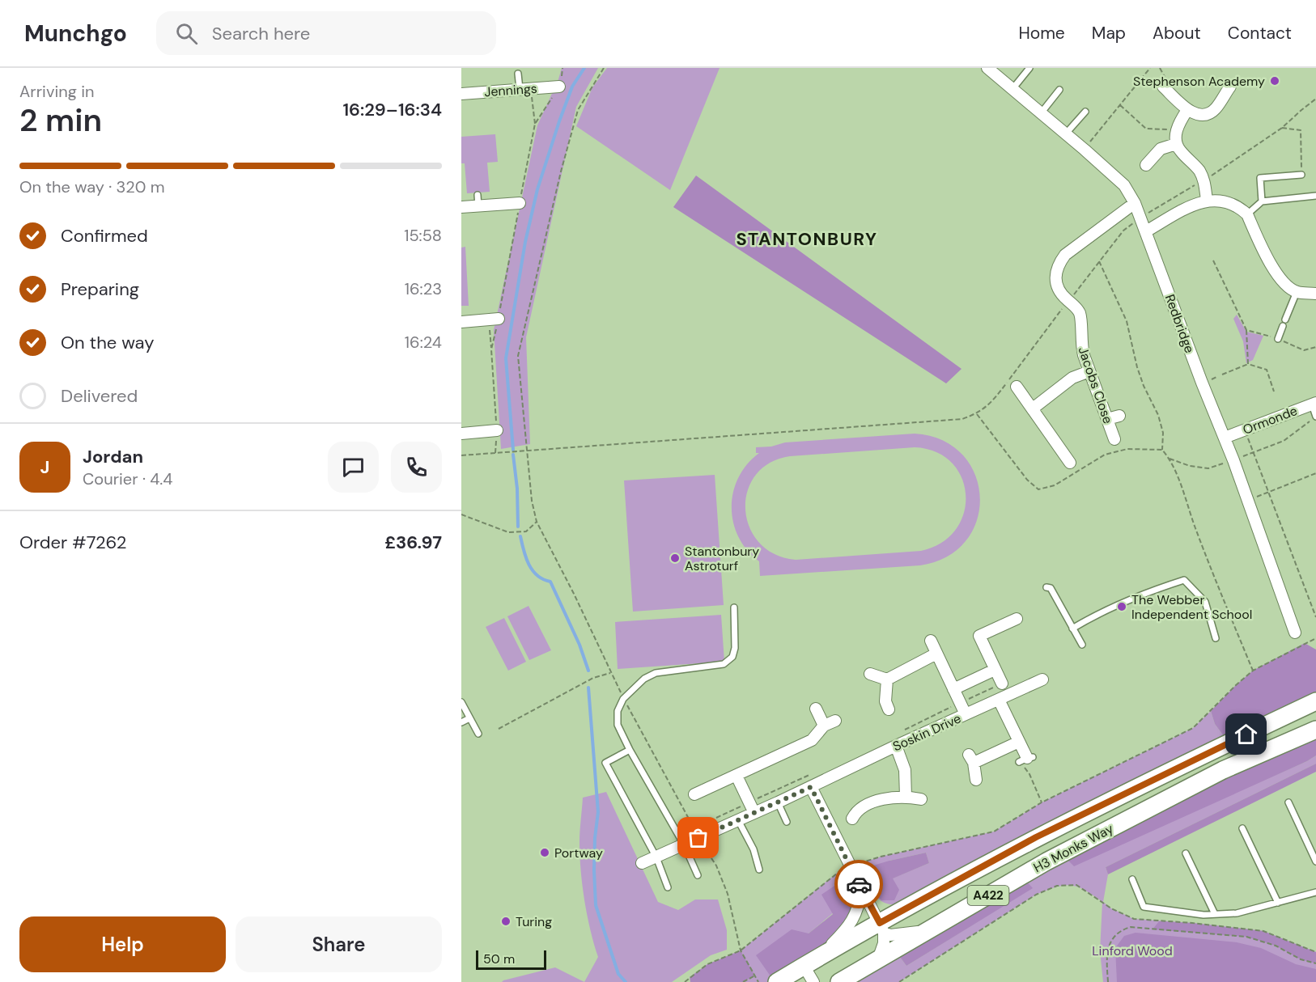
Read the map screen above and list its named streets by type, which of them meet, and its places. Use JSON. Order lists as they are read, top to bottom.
{
  "streets": {
    "main road": ["H3 Monks Way", "A422"],
    "street": [
      "Jennings",
      "Redbridge",
      "Jacobs Close",
      "Ormonde",
      "Soskin Drive"
    ]
  },
  "crossings": [
    ["Redbridge", "Jacobs Close"],
    ["Redbridge", "Ormonde"]
  ],
  "districts": ["STANTONBURY"],
  "parks": ["Linford Wood"],
  "places": [
    "Stephenson Academy",
    "Stantonbury Astroturf",
    "The Webber Independent School",
    "Portway",
    "Turing"
  ],
  "scale_bar": "50 m",
  "page": {
    "header": "Munchgo",
    "search": "Search here",
    "nav": [
      "Home",
      "Map",
      "About",
      "Contact"
    ],
    "heading": ["2 min", "Arriving in", "16:29–16:34"],
    "panel": [
      "Jordan",
      "Courier · 4.4",
      "Order #7262",
      "£36.97"
    ],
    "bar": "On the way · 320 m",
    "list": [
      ["Confirmed", "15:58"],
      ["Preparing", "16:23"],
      ["On the way", "16:24"],
      "Delivered"
    ],
    "round": "J",
    "buttons": ["Help", "Share"],
    "scale": "50 m"
  }
}
